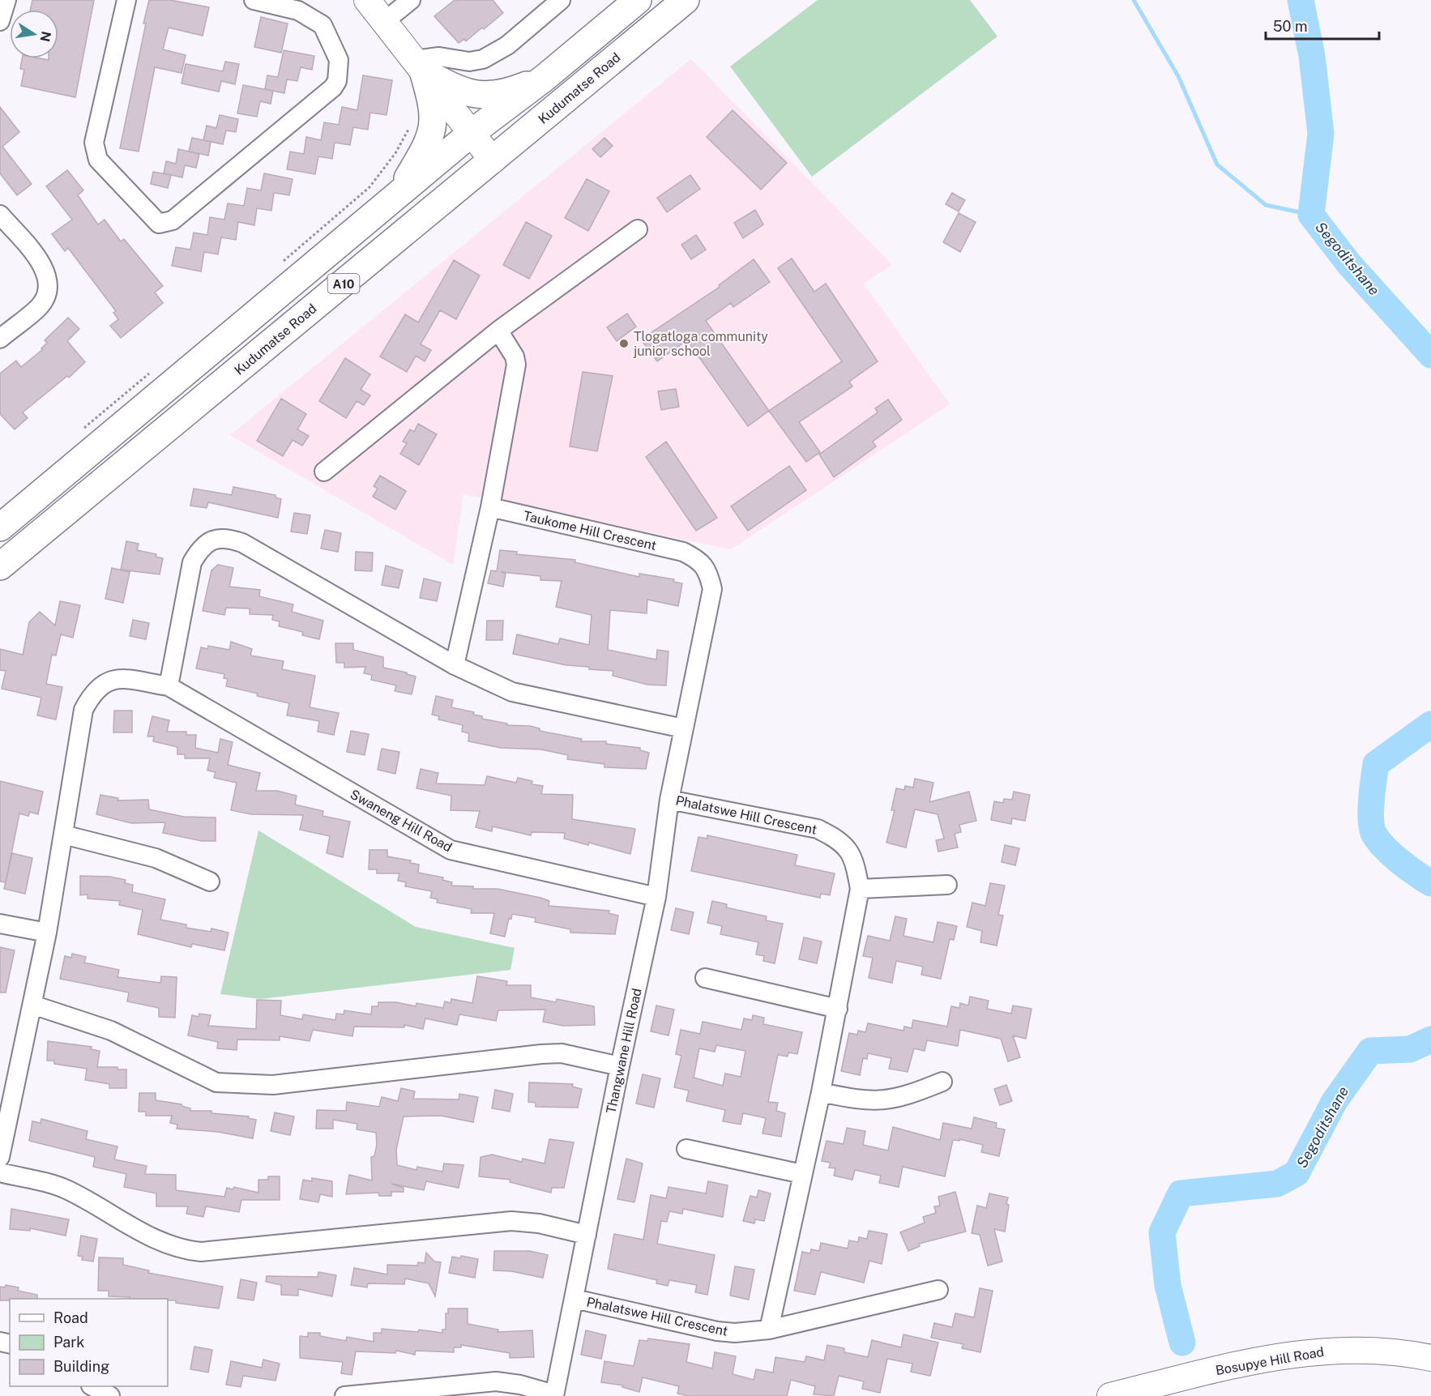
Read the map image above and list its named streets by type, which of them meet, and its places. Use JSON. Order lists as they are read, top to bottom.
{
  "streets": {
    "main road": ["Kudumatse Road", "A10"],
    "street": [
      "Taukome Hill Crescent",
      "Phalatswe Hill Crescent",
      "Swaneng Hill Road",
      "Thangwane Hill Road",
      "Bosupye Hill Road"
    ]
  },
  "crossings": [
    ["Taukome Hill Crescent", "Thangwane Hill Road"],
    ["Phalatswe Hill Crescent", "Thangwane Hill Road"],
    ["Swaneng Hill Road", "Thangwane Hill Road"]
  ],
  "water": ["Segoditshane"],
  "places": ["Tlogatloga community junior school"],
  "legend": ["Road", "Park", "Building"],
  "scale_bar": "50 m",
  "north": "right"
}
